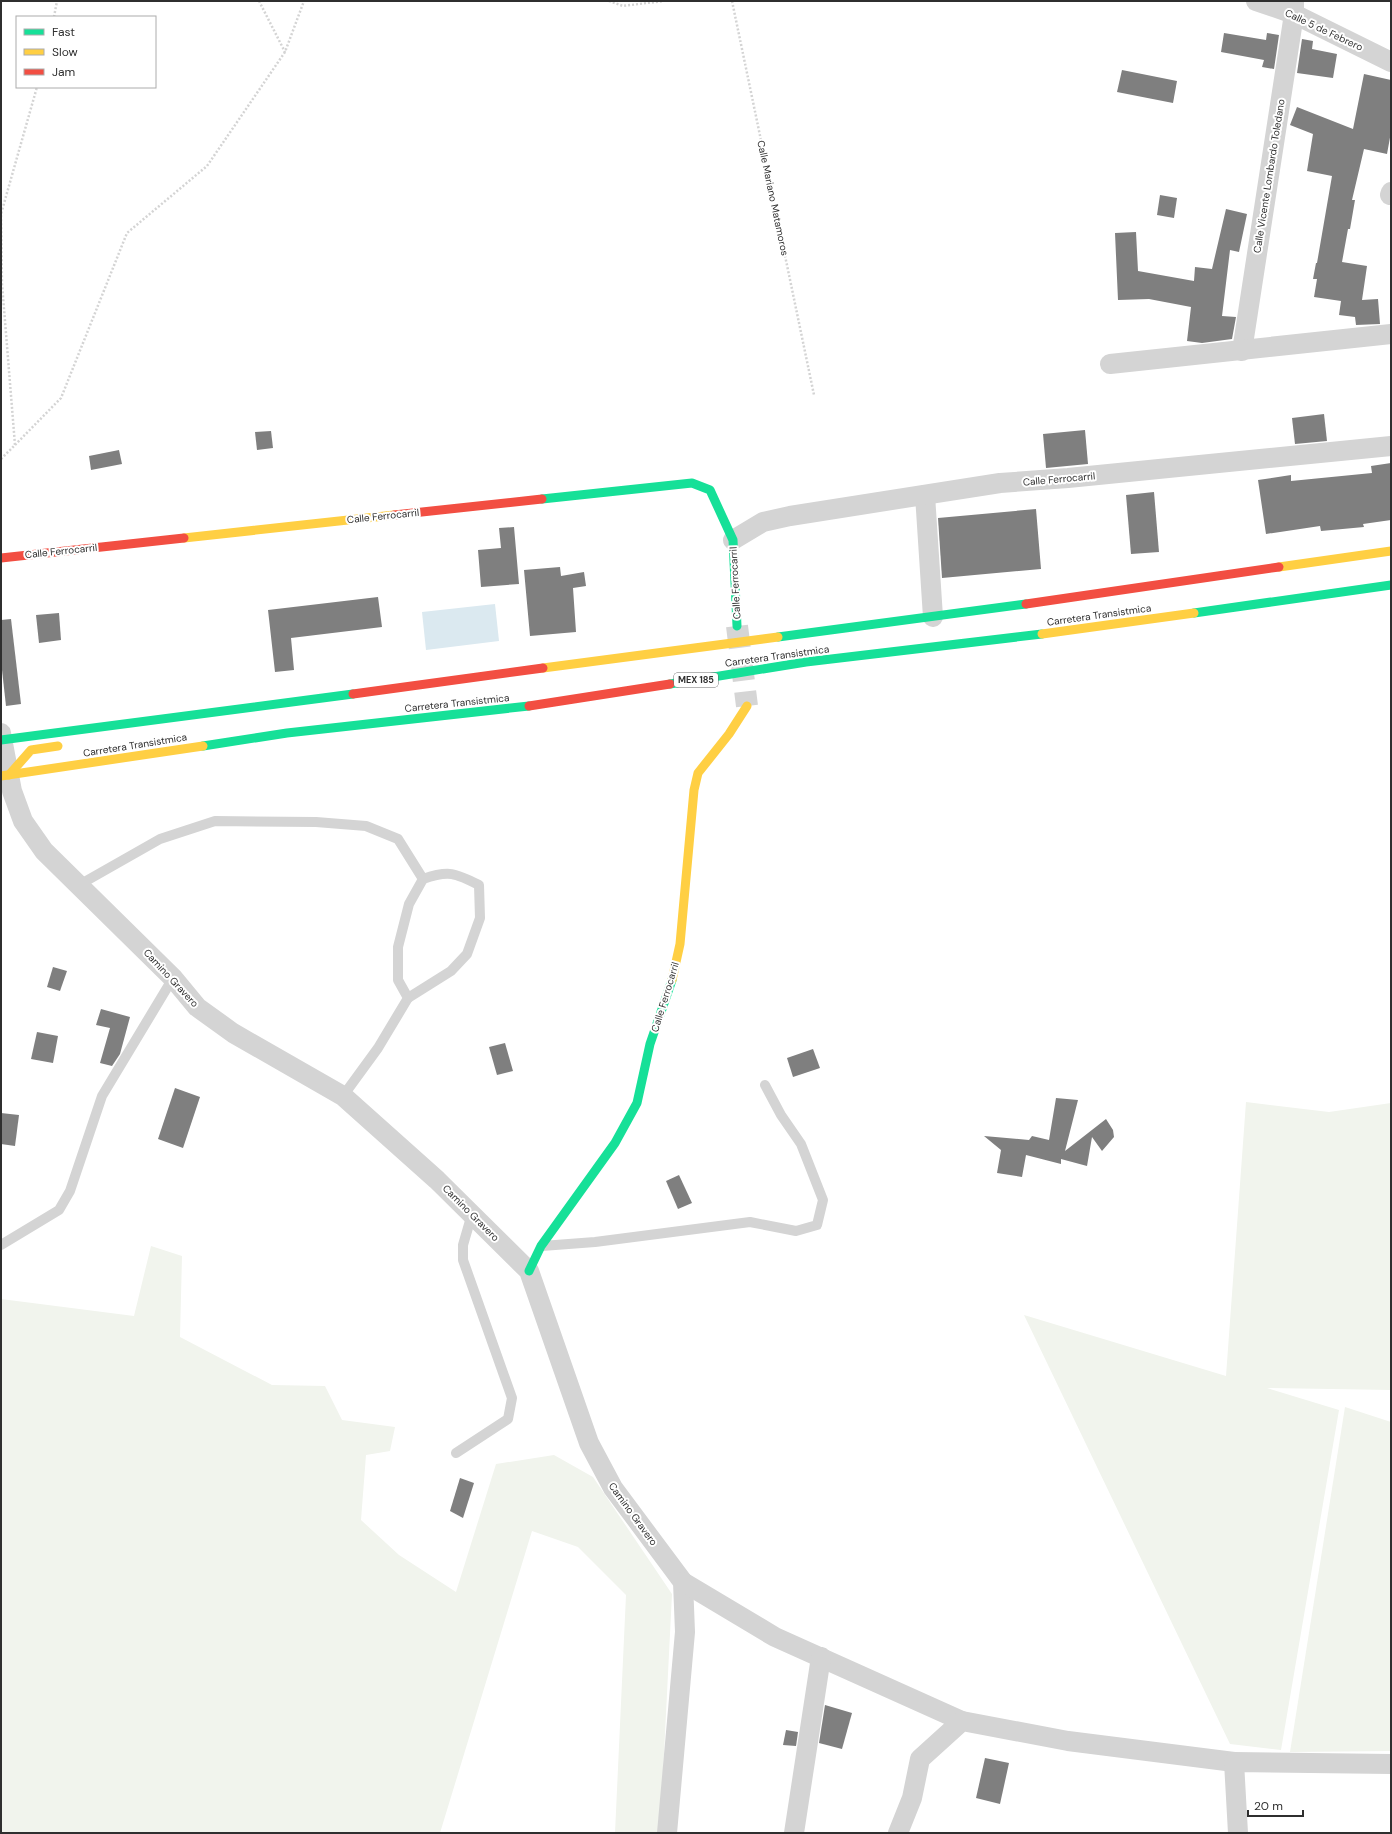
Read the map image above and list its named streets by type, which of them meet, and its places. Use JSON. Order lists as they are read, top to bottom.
{
  "streets": {
    "main road": ["Calle Ferrocarril", "Carretera Transistmica", "MEX 185"],
    "street": ["Calle 5 de Febrero", "Calle Vicente Lombardo Toledano", "Camino Gravero"],
    "path": ["Calle Mariano Matamoros"]
  },
  "crossings": [
    ["Calle 5 de Febrero", "Calle Vicente Lombardo Toledano"],
    ["Calle Ferrocarril", "Camino Gravero"],
    ["Carretera Transistmica", "Camino Gravero"]
  ],
  "legend": ["Fast", "Slow", "Jam"],
  "scale_bar": "20 m"
}
